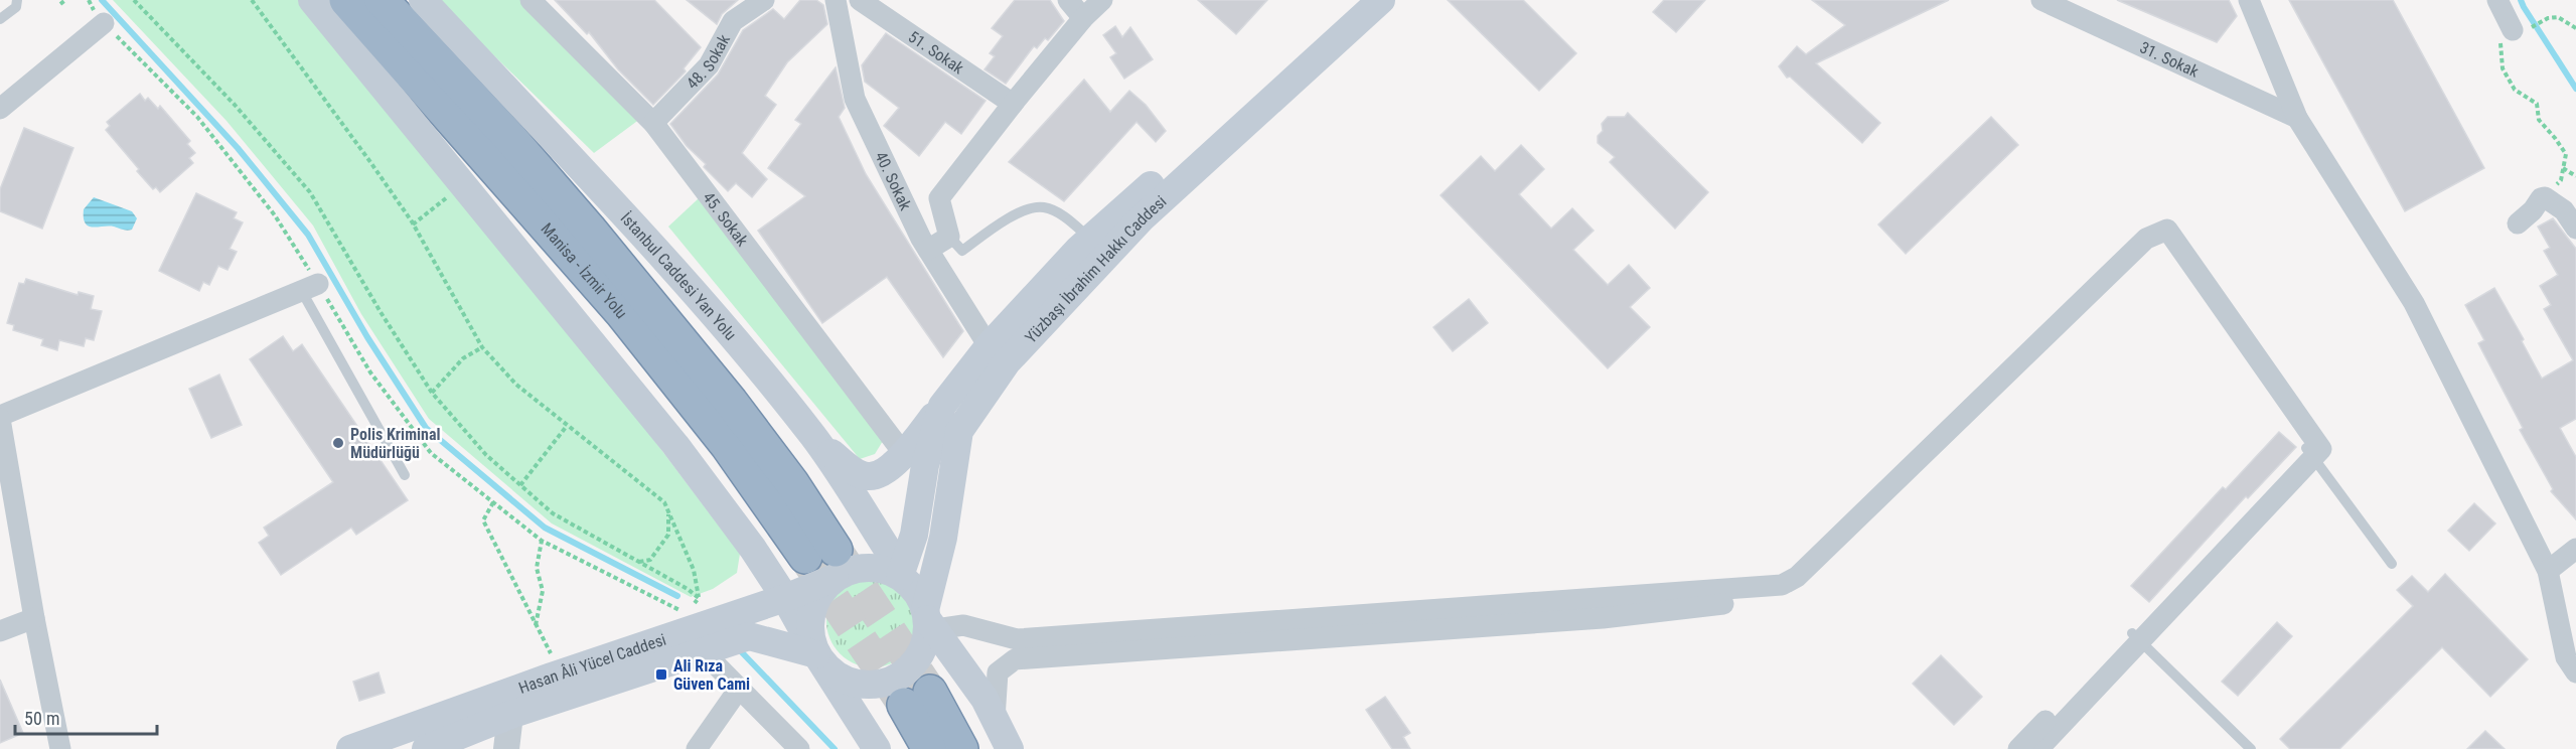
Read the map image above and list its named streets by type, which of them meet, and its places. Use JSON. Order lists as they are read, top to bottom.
{
  "streets": {
    "highway": ["Manisa - İzmir Yolu"],
    "main road": ["Yüzbaşı İbrahim Hakkı Caddesi", "İstanbul Caddesi Yan Yolu", "Hasan Âli Yücel Caddesi"],
    "street": [
      "51. Sokak",
      "31. Sokak",
      "48. Sokak",
      "40. Sokak",
      "45. Sokak"
    ]
  },
  "crossings": [
    ["48. Sokak", "45. Sokak"],
    ["40. Sokak", "Yüzbaşı İbrahim Hakkı Caddesi"],
    ["Manisa - İzmir Yolu", "Yüzbaşı İbrahim Hakkı Caddesi"],
    ["Manisa - İzmir Yolu", "İstanbul Caddesi Yan Yolu"],
    ["Manisa - İzmir Yolu", "Hasan Âli Yücel Caddesi"],
    ["Yüzbaşı İbrahim Hakkı Caddesi", "İstanbul Caddesi Yan Yolu"],
    ["Yüzbaşı İbrahim Hakkı Caddesi", "Hasan Âli Yücel Caddesi"],
    ["İstanbul Caddesi Yan Yolu", "Hasan Âli Yücel Caddesi"]
  ],
  "places": {
    "other": ["Polis Kriminal Müdürlüğü"],
    "transit": ["Ali Rıza Güven Cami"]
  },
  "scale_bar": "50 m"
}
